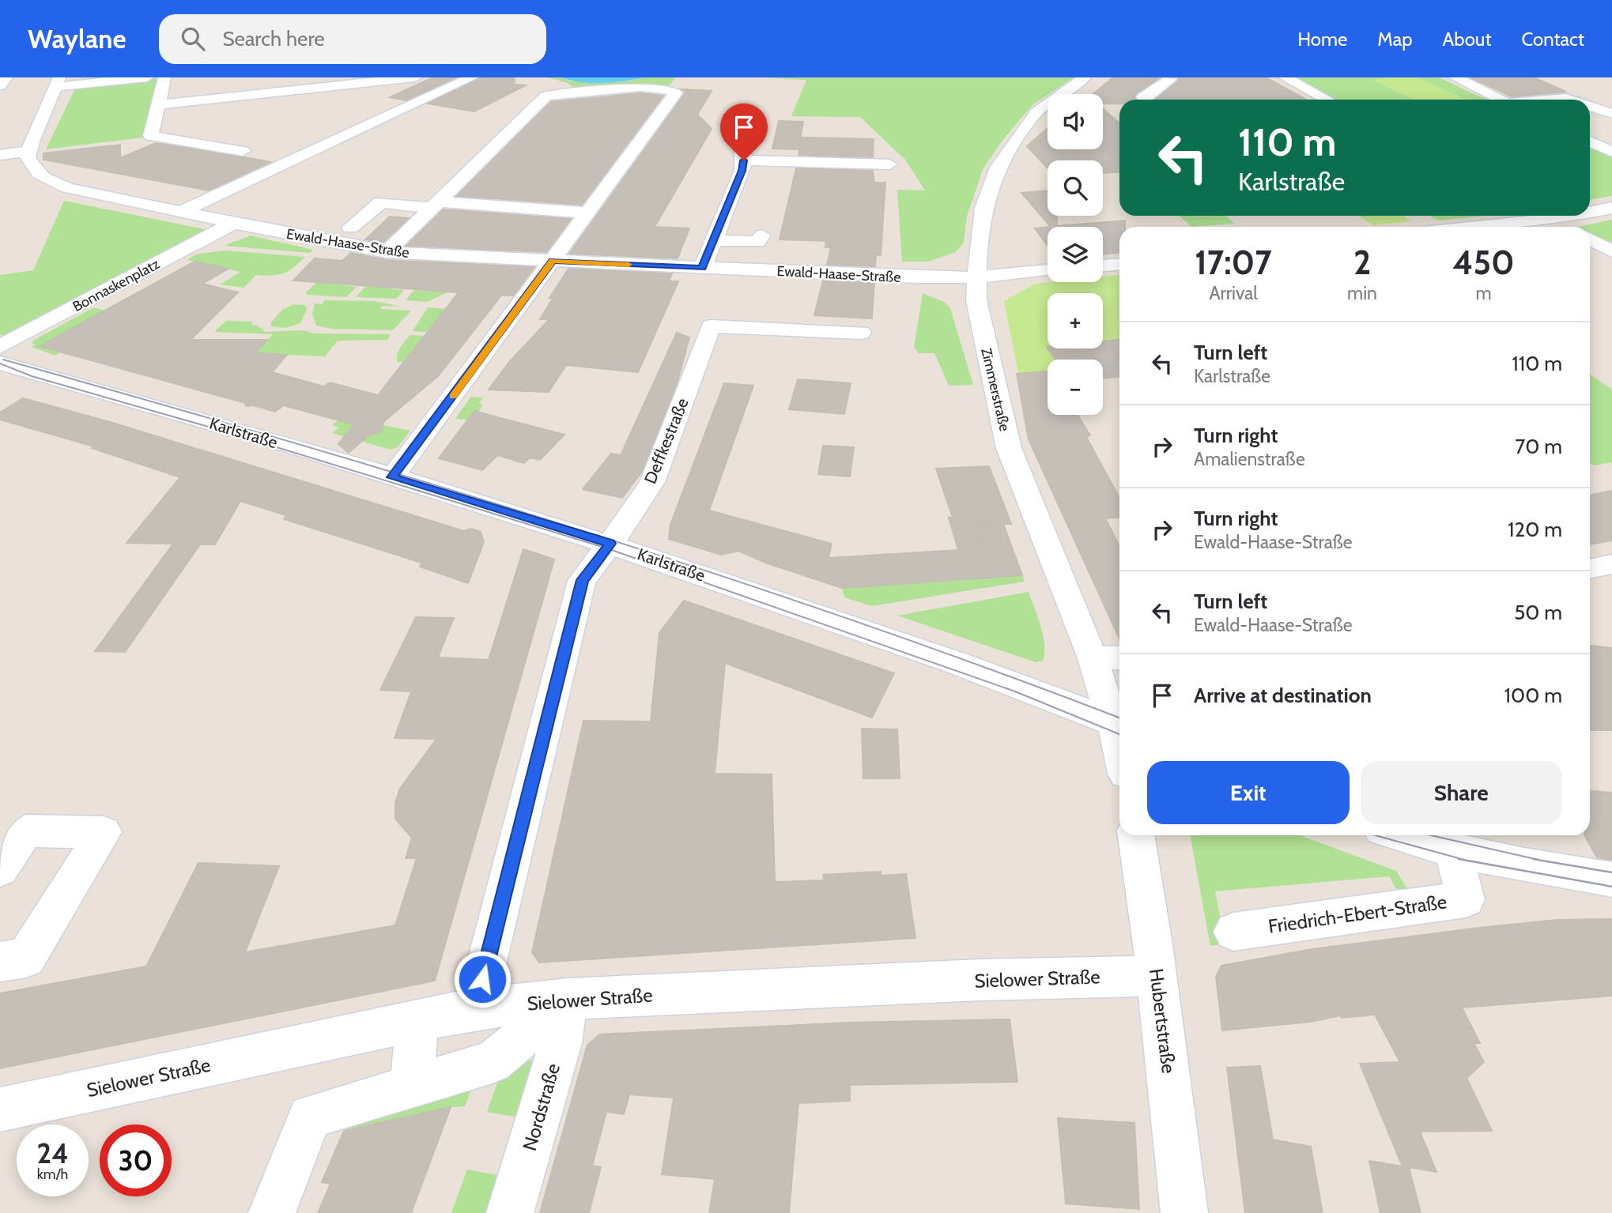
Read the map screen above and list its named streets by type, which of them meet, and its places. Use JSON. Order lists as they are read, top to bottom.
{
  "streets": {
    "street": [
      "Ewald-Haase-Straße",
      "Bonnaskenplatz",
      "Zimmerstraße",
      "Karlstraße",
      "Deffkestraße",
      "Friedrich-Ebert-Straße",
      "Sielower Straße",
      "Hubertstraße",
      "Nordstraße"
    ]
  },
  "crossings": [
    ["Ewald-Haase-Straße", "Bonnaskenplatz"],
    ["Ewald-Haase-Straße", "Zimmerstraße"],
    ["Zimmerstraße", "Karlstraße"],
    ["Karlstraße", "Deffkestraße"],
    ["Deffkestraße", "Sielower Straße"],
    ["Sielower Straße", "Hubertstraße"],
    ["Sielower Straße", "Nordstraße"]
  ],
  "page": {
    "header": "Waylane",
    "search": "Search here",
    "nav": [
      "Home",
      "Map",
      "About",
      "Contact"
    ],
    "map_buttons": ["+", "−"],
    "turn": ["110 m", "Karlstraße"],
    "eta": [
      "17:07",
      "Arrival",
      "2",
      "min",
      "450",
      "m"
    ],
    "list": [
      {
        "name": "Turn left",
        "note": "Karlstraße",
        "value": "110 m"
      },
      {
        "name": "Turn right",
        "note": "Amalienstraße",
        "value": "70 m"
      },
      {
        "name": "Turn right",
        "note": "Ewald-Haase-Straße",
        "value": "120 m"
      },
      {
        "name": "Turn left",
        "note": "Ewald-Haase-Straße",
        "value": "50 m"
      },
      {
        "name": "Arrive at destination",
        "value": "100 m"
      }
    ],
    "buttons": ["Exit", "Share"],
    "speed": "24 km/h",
    "limit": "30"
  }
}
